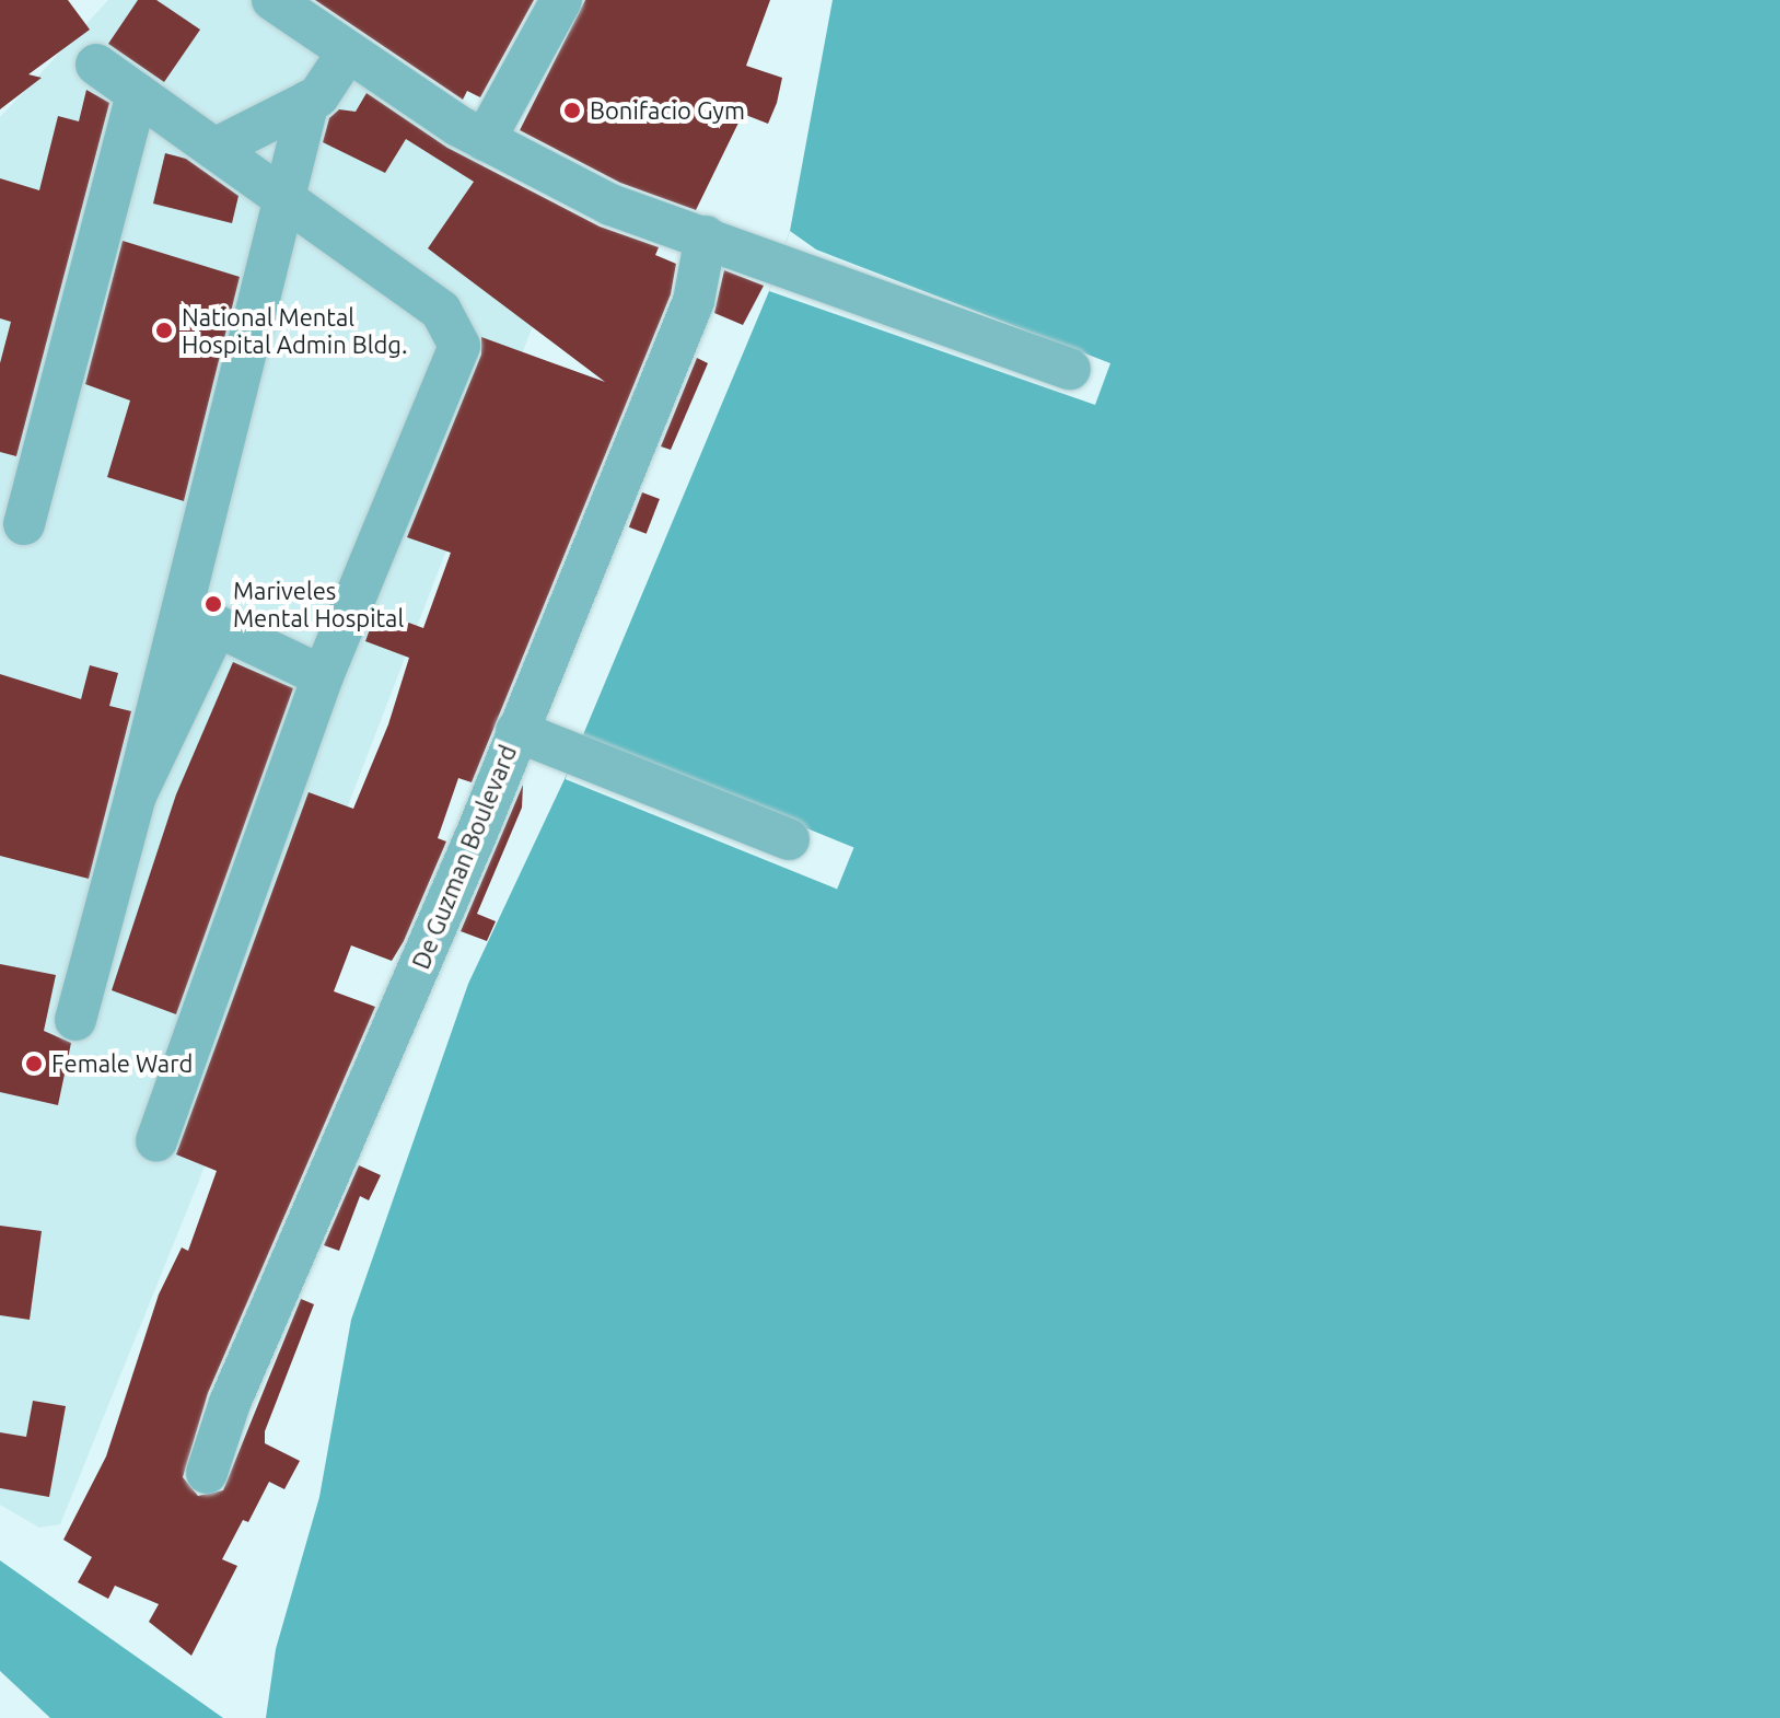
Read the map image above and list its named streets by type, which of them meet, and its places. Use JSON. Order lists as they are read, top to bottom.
{
  "streets": {
    "street": ["De Guzman Boulevard"]
  },
  "places": [
    "Bonifacio Gym",
    "National Mental Hospital Admin Bldg.",
    "Mariveles Mental Hospital",
    "Female Ward"
  ]
}
